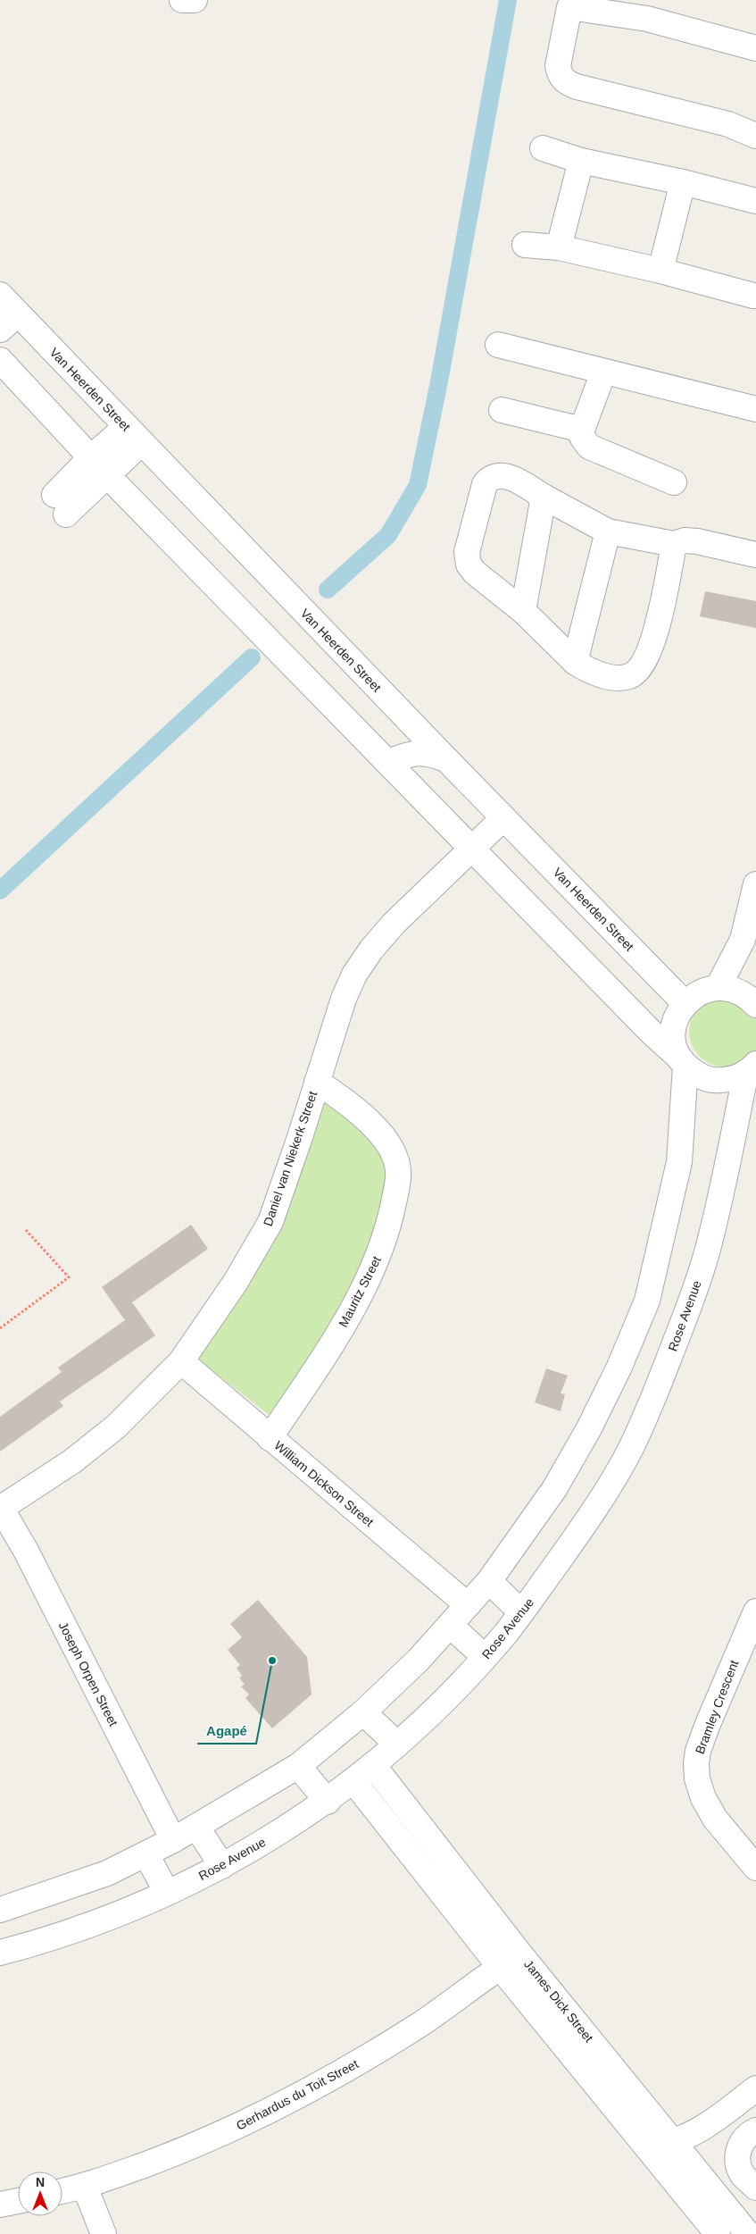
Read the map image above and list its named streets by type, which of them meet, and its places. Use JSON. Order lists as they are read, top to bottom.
{
  "streets": {
    "street": [
      "Van Heerden Street",
      "Daniel van Niekerk Street",
      "Mauritz Street",
      "Rose Avenue",
      "William Dickson Street",
      "Joseph Orpen Street",
      "Bramley Crescent",
      "James Dick Street",
      "Gerhardus du Toit Street"
    ]
  },
  "crossings": [
    ["Van Heerden Street", "Daniel van Niekerk Street"],
    ["Daniel van Niekerk Street", "Mauritz Street"],
    ["Daniel van Niekerk Street", "William Dickson Street"],
    ["Daniel van Niekerk Street", "Joseph Orpen Street"],
    ["Mauritz Street", "William Dickson Street"],
    ["Rose Avenue", "James Dick Street"],
    ["James Dick Street", "Gerhardus du Toit Street"]
  ],
  "places": ["Agapé"],
  "north": "top"
}
